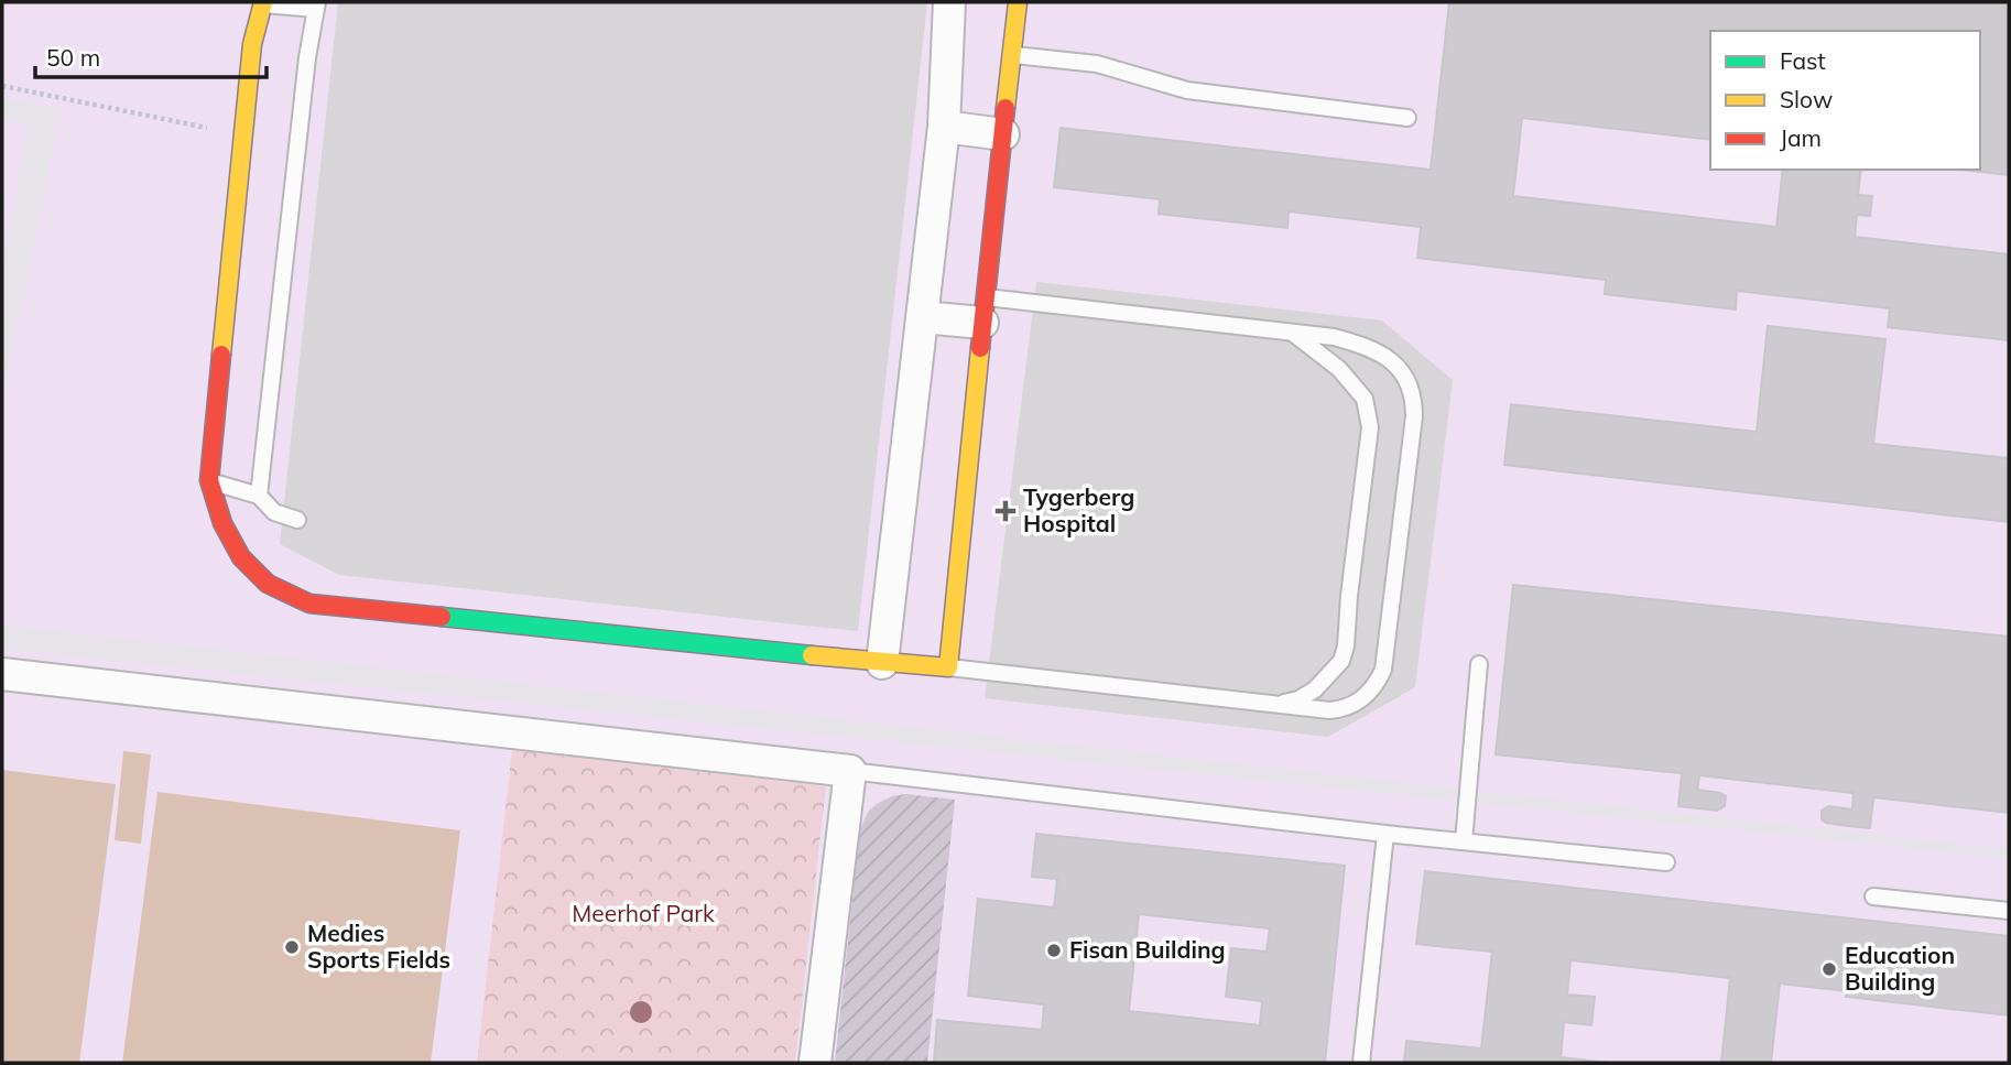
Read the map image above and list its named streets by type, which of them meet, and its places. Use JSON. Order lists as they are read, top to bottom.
{
  "parks": ["Meerhof Park"],
  "places": {
    "health": ["Tygerberg Hospital"],
    "other": ["Medies Sports Fields", "Fisan Building", "Education Building"]
  },
  "legend": ["Fast", "Slow", "Jam"],
  "scale_bar": "50 m"
}
